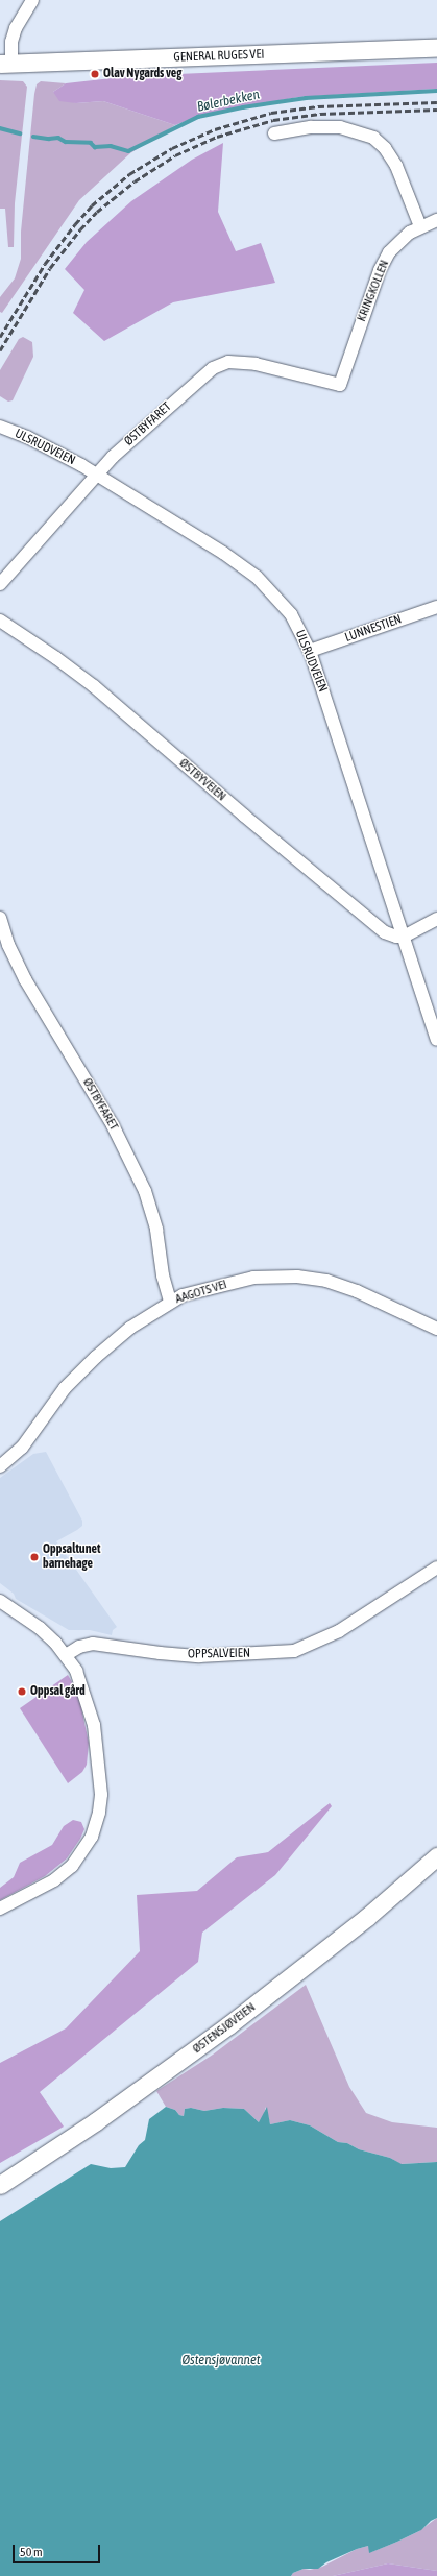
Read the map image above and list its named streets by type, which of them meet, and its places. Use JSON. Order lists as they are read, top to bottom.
{
  "streets": {
    "main road": ["GENERAL RUGES VEI", "ØSTENSJØVEIEN"],
    "street": [
      "KRINGKOLLEN",
      "ØSTBYFARET",
      "ULSRUDVEIEN",
      "LUNNESTIEN",
      "ØSTBYVEIEN",
      "AAGOTS VEI",
      "OPPSALVEIEN"
    ]
  },
  "crossings": [
    ["KRINGKOLLEN", "ØSTBYFARET"],
    ["ØSTBYFARET", "ULSRUDVEIEN"],
    ["ØSTBYFARET", "AAGOTS VEI"],
    ["ULSRUDVEIEN", "LUNNESTIEN"],
    ["ULSRUDVEIEN", "ØSTBYVEIEN"]
  ],
  "water": ["Bølerbekken", "Østensjøvannet"],
  "places": ["Olav Nygards veg", "Oppsaltunet barnehage", "Oppsal gård"],
  "scale_bar": "50 m"
}
